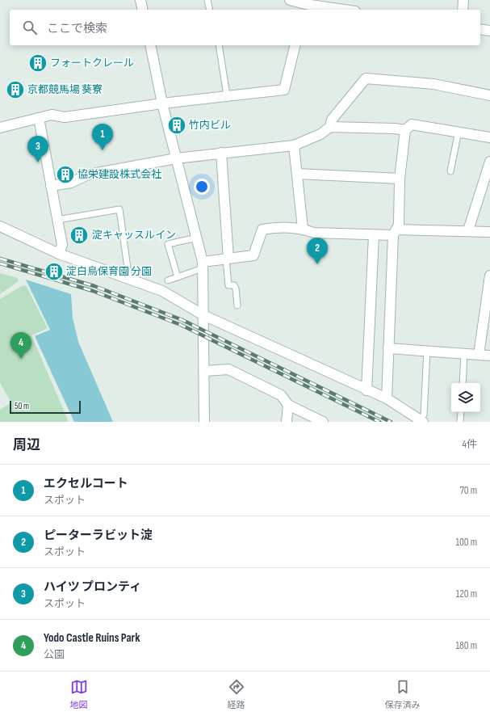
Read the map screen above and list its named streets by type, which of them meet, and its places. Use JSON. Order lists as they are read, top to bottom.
{
  "places": {
    "building": [
      "フォートクレール",
      "京都競馬場 葵寮",
      "竹内ビル",
      "協栄建設株式会社",
      "淀キャッスルイン",
      "淀白鳥保育園 分園"
    ]
  },
  "scale_bar": "50 m",
  "page": {
    "search": "ここで検索",
    "pins": [
      "1",
      "3",
      "2",
      "4"
    ],
    "scale": "50 m",
    "heading": ["周辺", "4件"],
    "list": [
      {
        "mark": "1",
        "name": "エクセルコート",
        "note": "スポット",
        "value": "70 m"
      },
      {
        "mark": "2",
        "name": "ピーターラビット淀",
        "note": "スポット",
        "value": "100 m"
      },
      {
        "mark": "3",
        "name": "ハイツ プロンティ",
        "note": "スポット",
        "value": "120 m"
      },
      {
        "mark": "4",
        "name": "Yodo Castle Ruins Park",
        "note": "公園",
        "value": "180 m"
      }
    ],
    "nav": ["地図", "経路", "保存済み"]
  }
}
